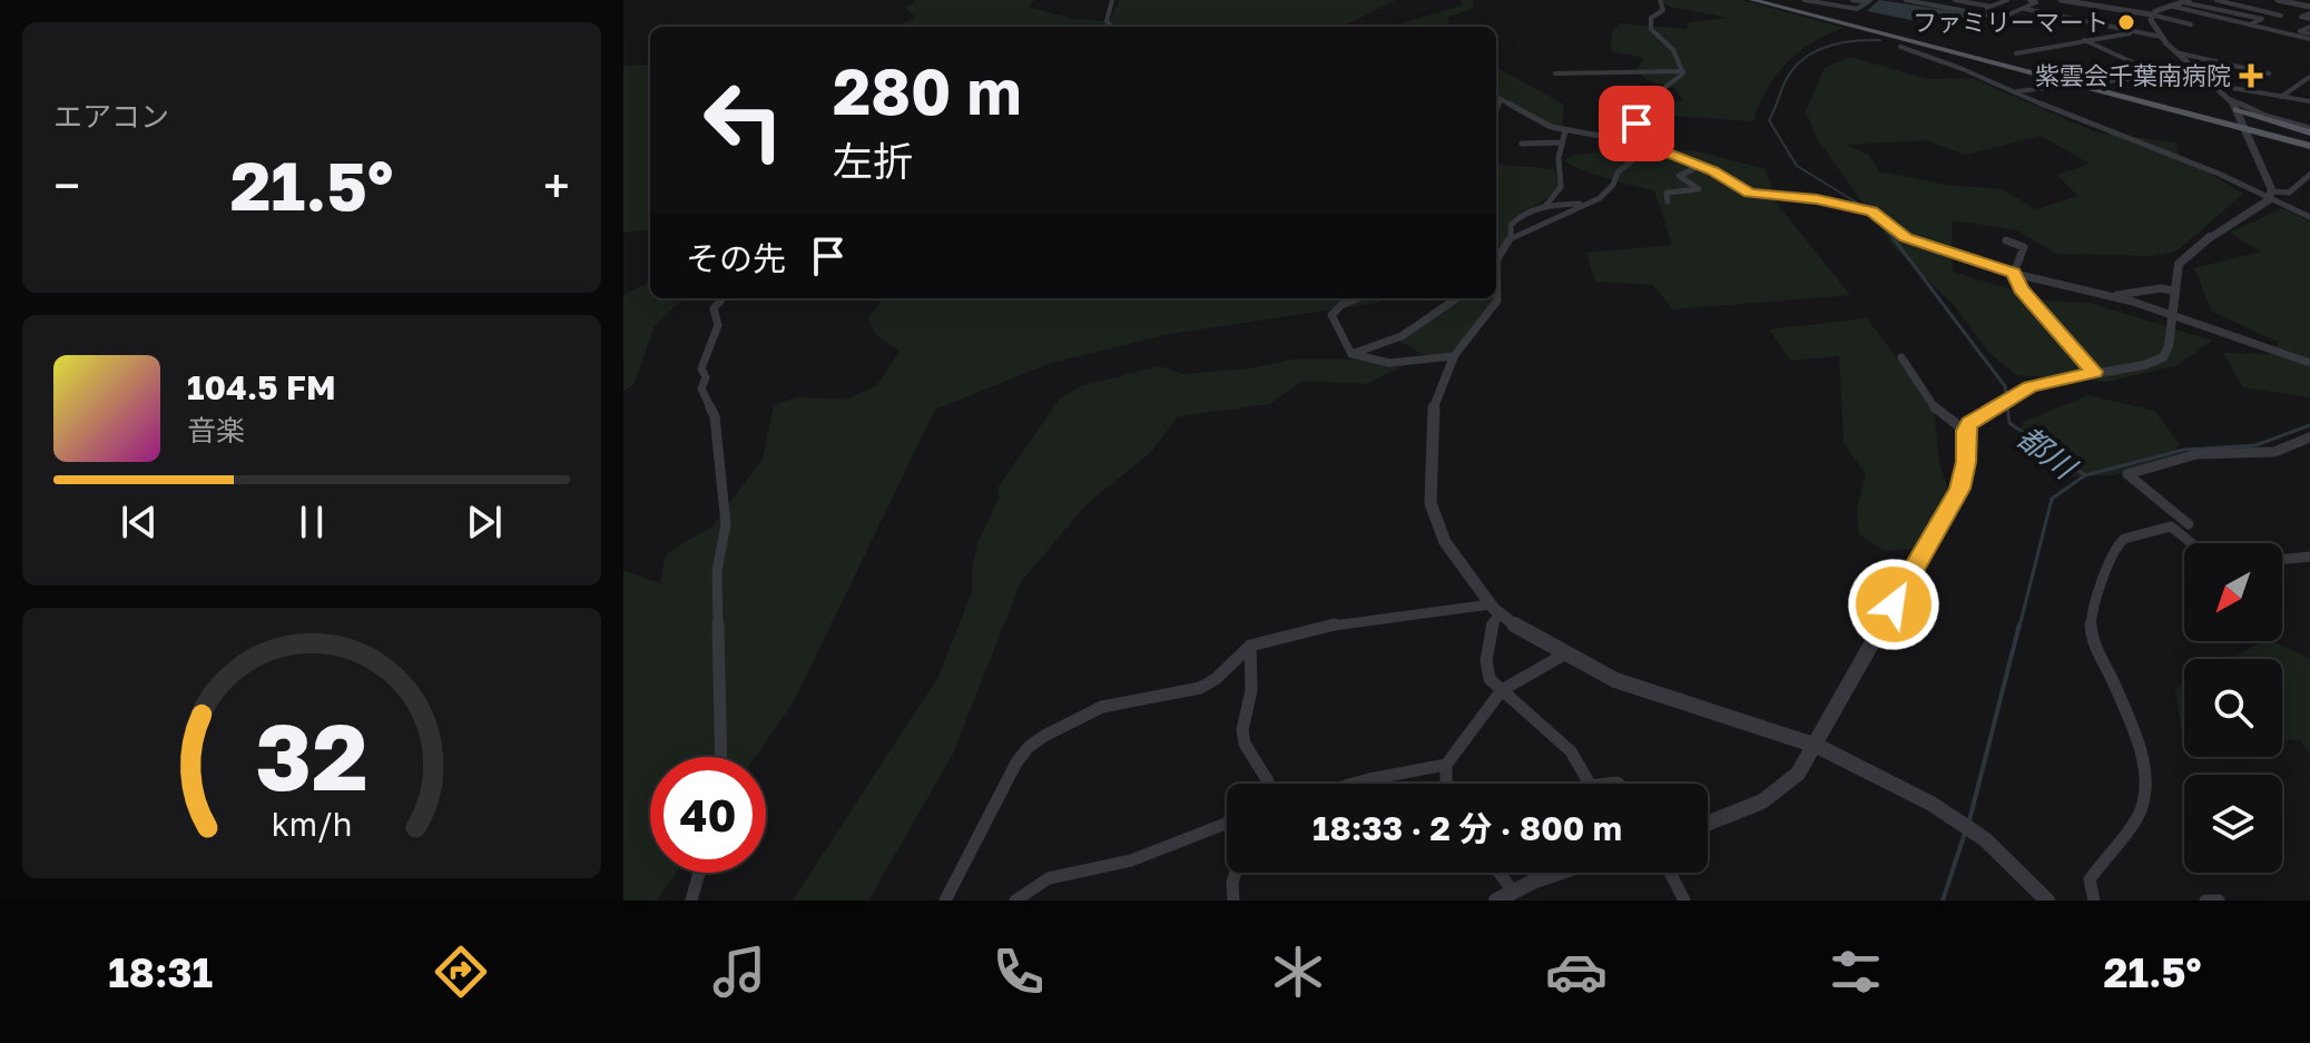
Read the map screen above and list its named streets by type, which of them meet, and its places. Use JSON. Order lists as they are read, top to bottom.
{
  "water": ["都川"],
  "places": {
    "other": ["ファミリーマート"],
    "health": ["紫雲会千葉南病院"]
  },
  "north": "bottom left",
  "page": {
    "tile": "エアコン",
    "turn": ["280 m", "左折"],
    "heat": ["−", "21.5°", "+"],
    "then": "その先",
    "song": ["104.5 FM", "音楽"],
    "limit": "40",
    "trip": "18:33 · 2 分 · 800 m",
    "tabs": ["18:31", "21.5°"],
    "gauge": ["32", "km/h"]
  }
}
